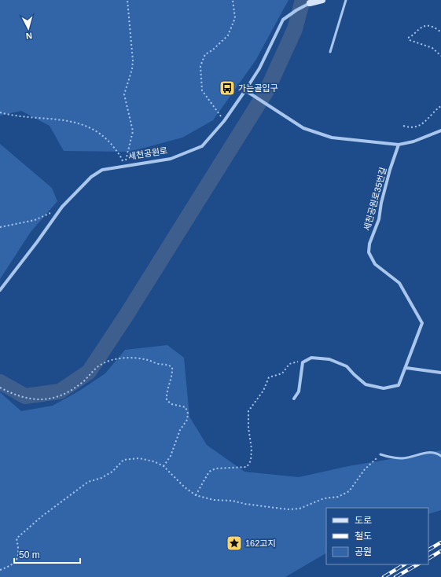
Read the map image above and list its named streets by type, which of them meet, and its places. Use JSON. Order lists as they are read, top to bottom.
{
  "streets": {
    "street": ["세천공원로", "세천공원로35번길"]
  },
  "places": {
    "bus stop": ["가는골입구"],
    "place": ["162고지"]
  },
  "legend": ["도로", "철도", "공원"],
  "scale_bar": "50 m",
  "north": "bottom"
}
